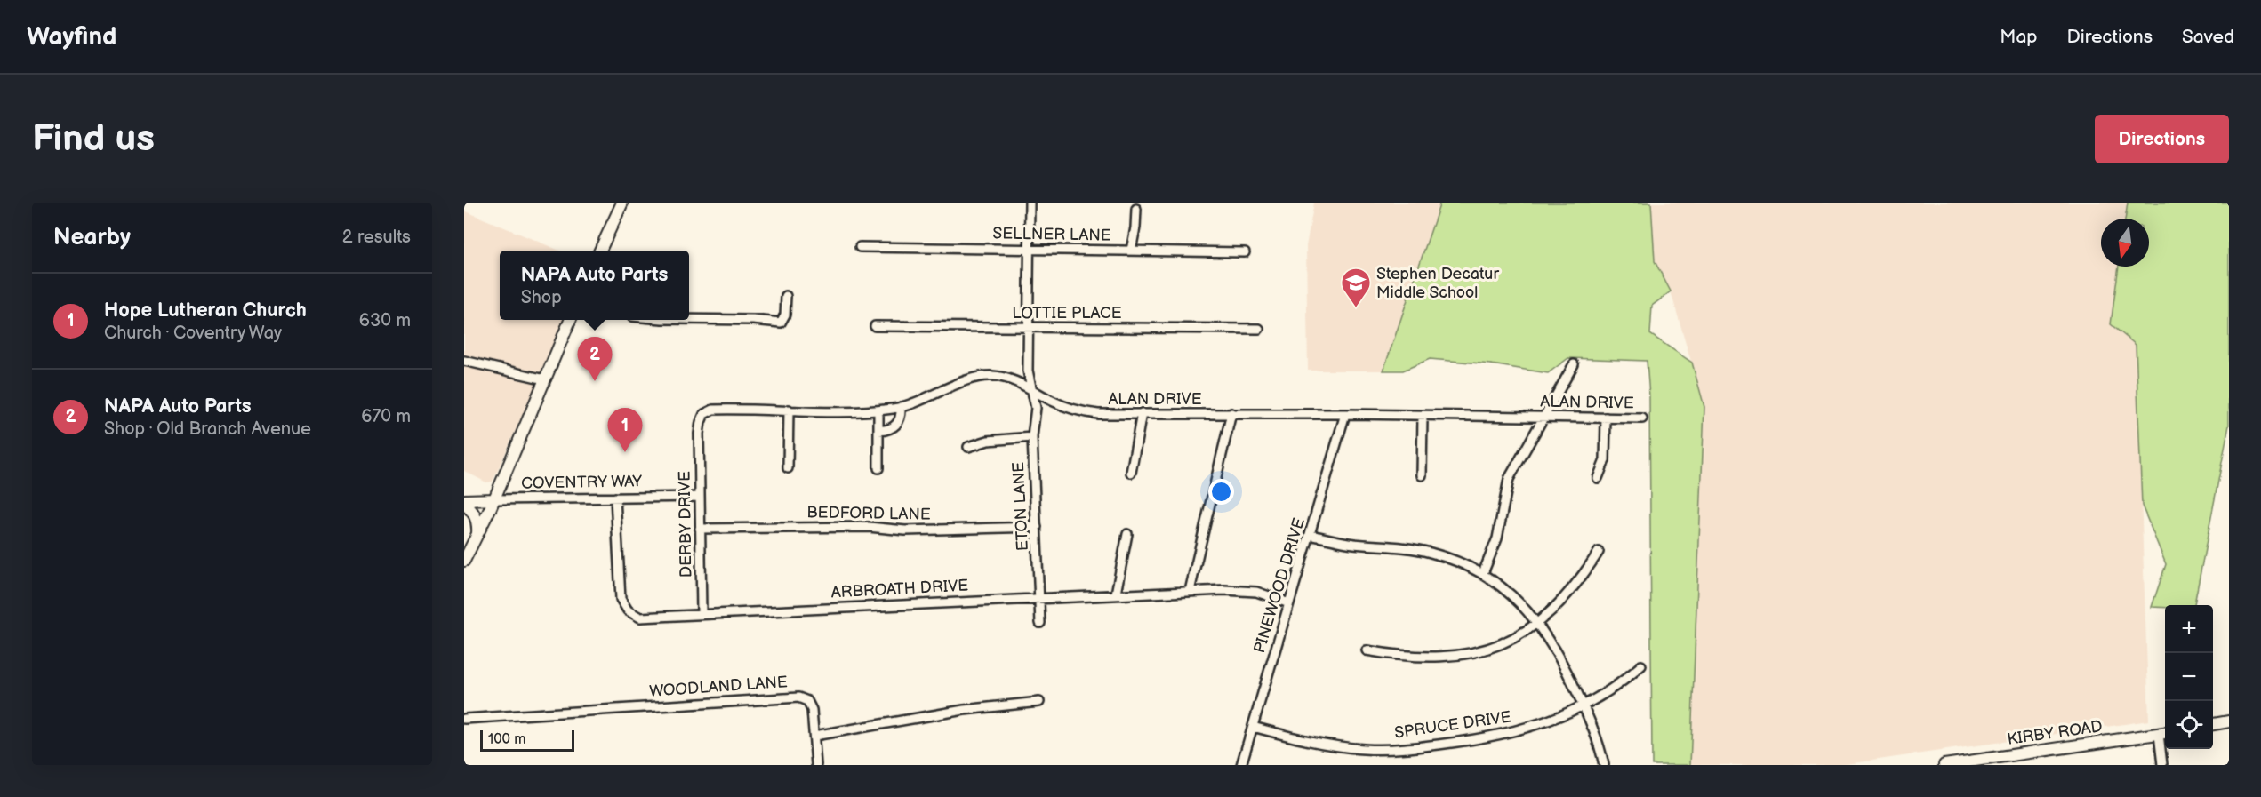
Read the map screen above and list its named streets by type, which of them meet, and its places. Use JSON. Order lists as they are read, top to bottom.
{
  "streets": {
    "main road": ["COVENTRY WAY", "KIRBY ROAD"],
    "street": [
      "SELLNER LANE",
      "LOTTIE PLACE",
      "ALAN DRIVE",
      "ETON LANE",
      "BEDFORD LANE",
      "DERBY DRIVE",
      "PINEWOOD DRIVE",
      "ARBROATH DRIVE",
      "WOODLAND LANE",
      "SPRUCE DRIVE"
    ]
  },
  "crossings": [
    ["SELLNER LANE", "ETON LANE"],
    ["LOTTIE PLACE", "ETON LANE"],
    ["ALAN DRIVE", "ETON LANE"],
    ["ALAN DRIVE", "DERBY DRIVE"],
    ["ALAN DRIVE", "PINEWOOD DRIVE"],
    ["COVENTRY WAY", "DERBY DRIVE"],
    ["COVENTRY WAY", "ARBROATH DRIVE"],
    ["ETON LANE", "BEDFORD LANE"],
    ["ETON LANE", "ARBROATH DRIVE"],
    ["BEDFORD LANE", "DERBY DRIVE"],
    ["DERBY DRIVE", "ARBROATH DRIVE"],
    ["PINEWOOD DRIVE", "ARBROATH DRIVE"],
    ["PINEWOOD DRIVE", "SPRUCE DRIVE"]
  ],
  "places": {
    "school or university": ["Stephen Decatur Middle School"]
  },
  "scale_bar": "100 m",
  "north": "bottom",
  "page": {
    "header": "Wayfind",
    "nav": ["Map", "Directions", "Saved"],
    "buttons": "Directions",
    "title": "Find us",
    "heading": ["Nearby", "2 results"],
    "popup": ["NAPA Auto Parts", "Shop"],
    "list": [
      {
        "mark": "1",
        "name": "Hope Lutheran Church",
        "note": "Church · Coventry Way",
        "value": "630 m"
      },
      {
        "mark": "2",
        "name": "NAPA Auto Parts",
        "note": "Shop · Old Branch Avenue",
        "value": "670 m"
      }
    ],
    "pins": ["2", "1"],
    "map_buttons": ["+", "−"],
    "scale": "100 m"
  }
}
